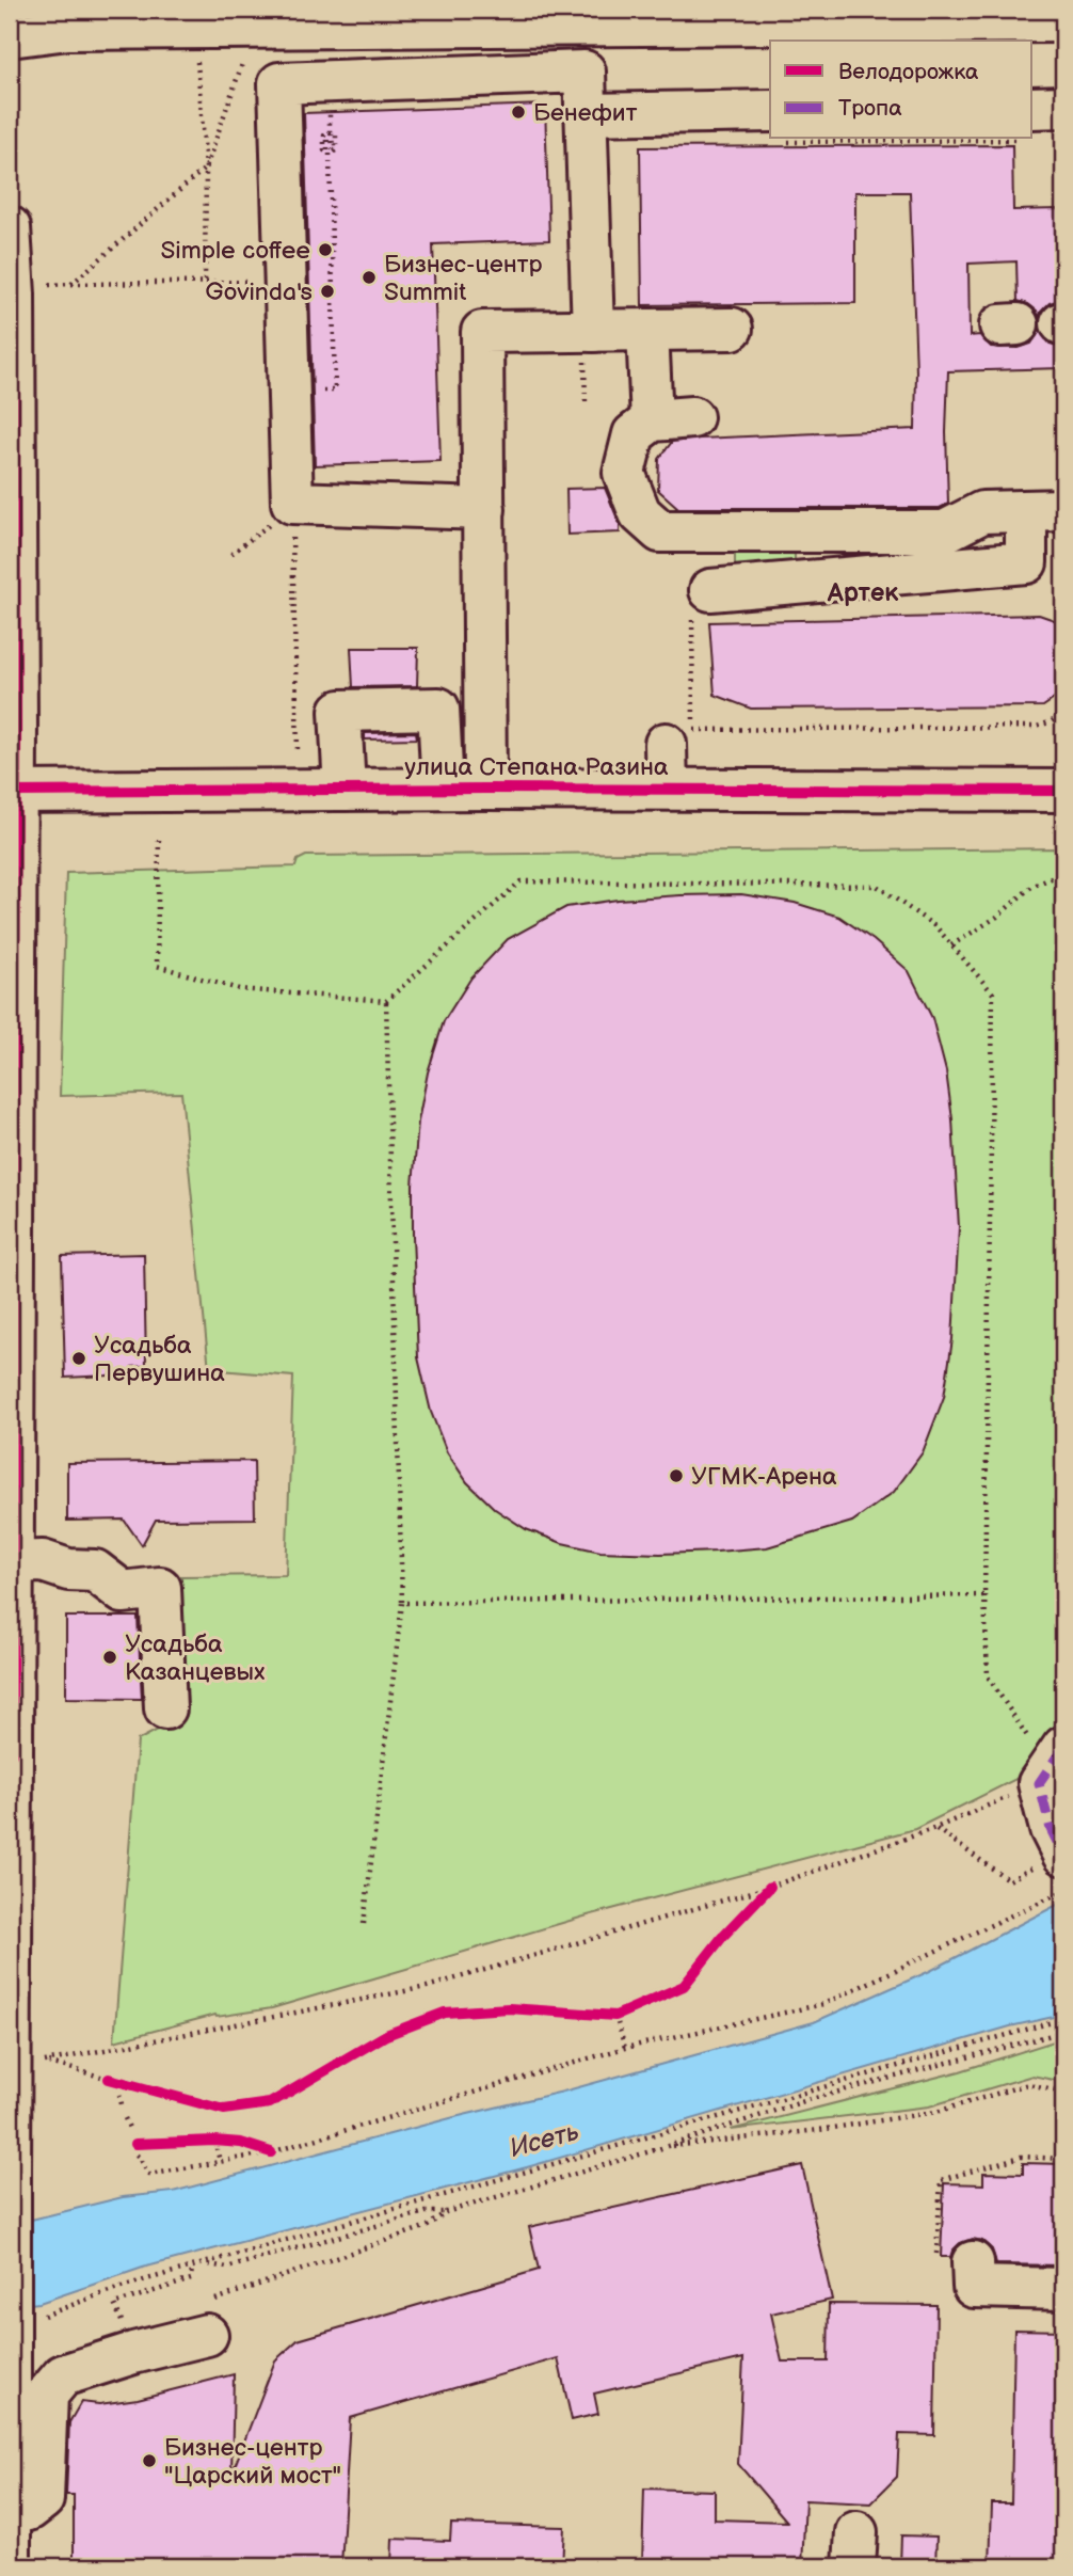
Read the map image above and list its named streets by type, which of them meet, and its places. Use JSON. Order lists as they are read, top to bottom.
{
  "streets": {
    "street": ["улица Степана Разина"]
  },
  "districts": ["Артек"],
  "water": ["Исеть"],
  "places": [
    "Бенефит",
    "Simple coffee",
    "Бизнес-центр Summit",
    "Govinda's",
    "Усадьба Первушина",
    "УГМК-Арена",
    "Усадьба Казанцевых",
    "Бизнес-центр \"Царский мост\""
  ],
  "legend": ["Велодорожка", "Тропа"]
}
